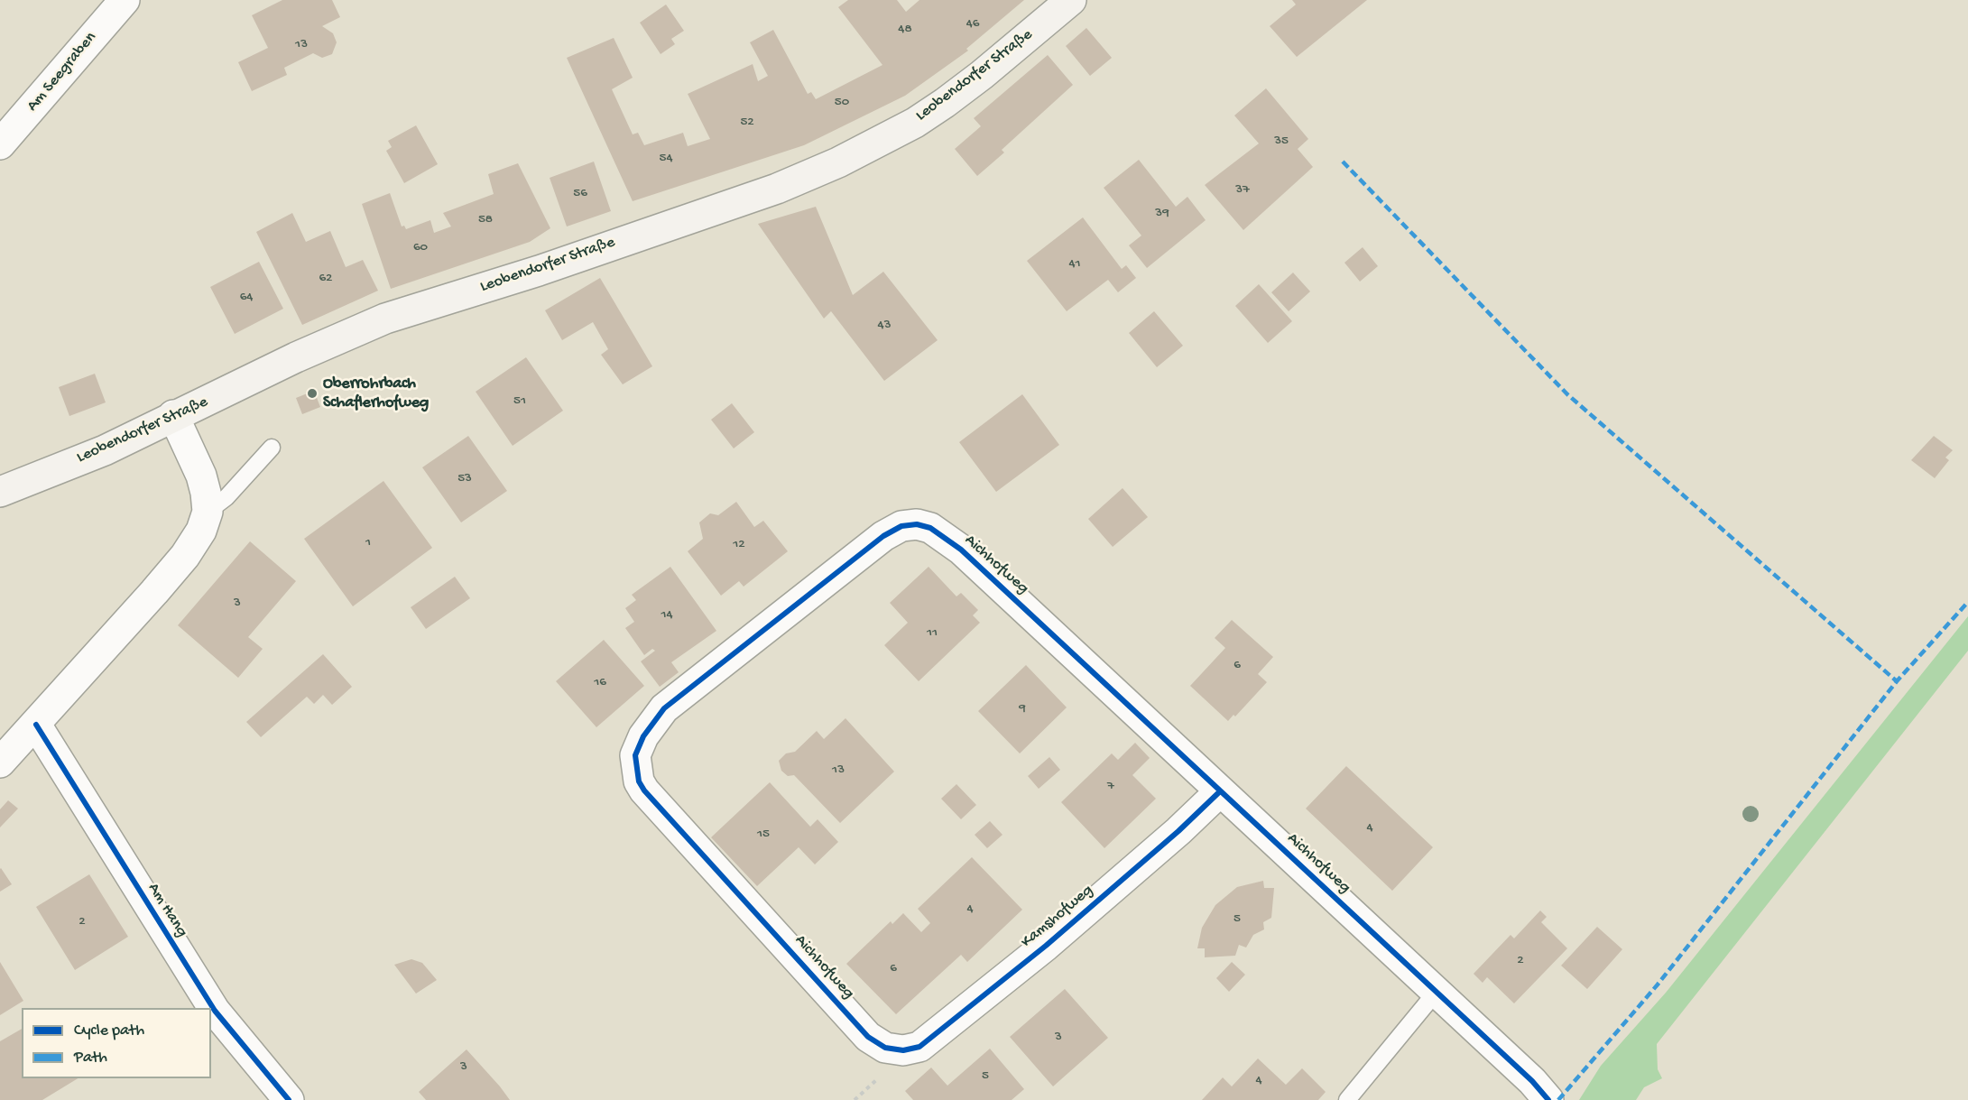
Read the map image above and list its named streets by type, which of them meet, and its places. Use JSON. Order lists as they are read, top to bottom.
{
  "streets": {
    "main road": ["Leobendorfer Straße"],
    "street": [
      "Am Seegraben",
      "Aichhofweg",
      "Am Hang",
      "Kamshofweg"
    ]
  },
  "crossings": [
    ["Aichhofweg", "Kamshofweg"]
  ],
  "places": ["Oberrohrbach Schaflerhofweg"],
  "house_numbers": [
    "46",
    "48",
    "13",
    "50",
    "52",
    "35",
    "54",
    "37",
    "56",
    "39",
    "58",
    "60",
    "41",
    "62",
    "64",
    "43",
    "51",
    "53",
    "1",
    "12",
    "3",
    "14",
    "11",
    "6",
    "16",
    "9",
    "13",
    "7",
    "4",
    "15",
    "4",
    "5",
    "2",
    "2",
    "6",
    "3",
    "3",
    "5",
    "4"
  ],
  "legend": ["Cycle path", "Path"]
}
